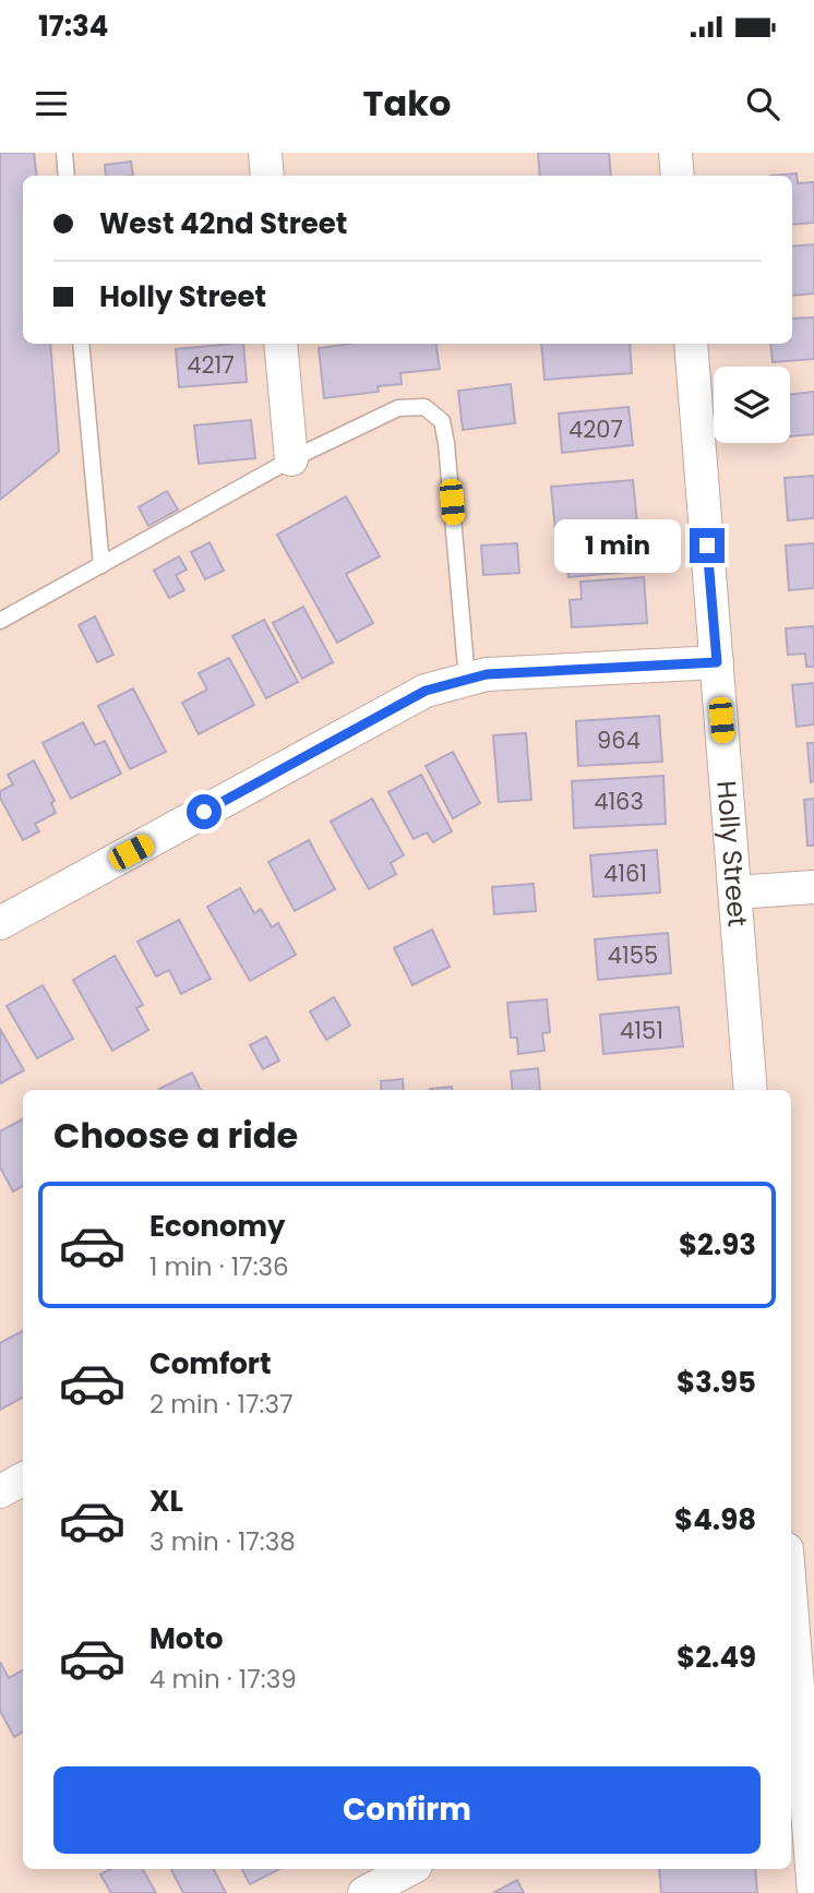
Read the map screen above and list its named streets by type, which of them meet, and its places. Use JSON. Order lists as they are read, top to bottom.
{
  "streets": {
    "street": ["Holly Street"]
  },
  "house_numbers": [
    "4217",
    "4207",
    "964",
    "4163",
    "4161",
    "4155",
    "4151"
  ],
  "page": {
    "status": "17:34",
    "header": "Tako",
    "banner": ["West 42nd Street", "Holly Street"],
    "bubble": "1 min",
    "heading": "Choose a ride",
    "list": [
      {
        "name": "Economy",
        "note": "1 min · 17:36",
        "value": "$2.93"
      },
      {
        "name": "Comfort",
        "note": "2 min · 17:37",
        "value": "$3.95"
      },
      {
        "name": "XL",
        "note": "3 min · 17:38",
        "value": "$4.98"
      },
      {
        "name": "Moto",
        "note": "4 min · 17:39",
        "value": "$2.49"
      }
    ],
    "buttons": "Confirm"
  }
}
